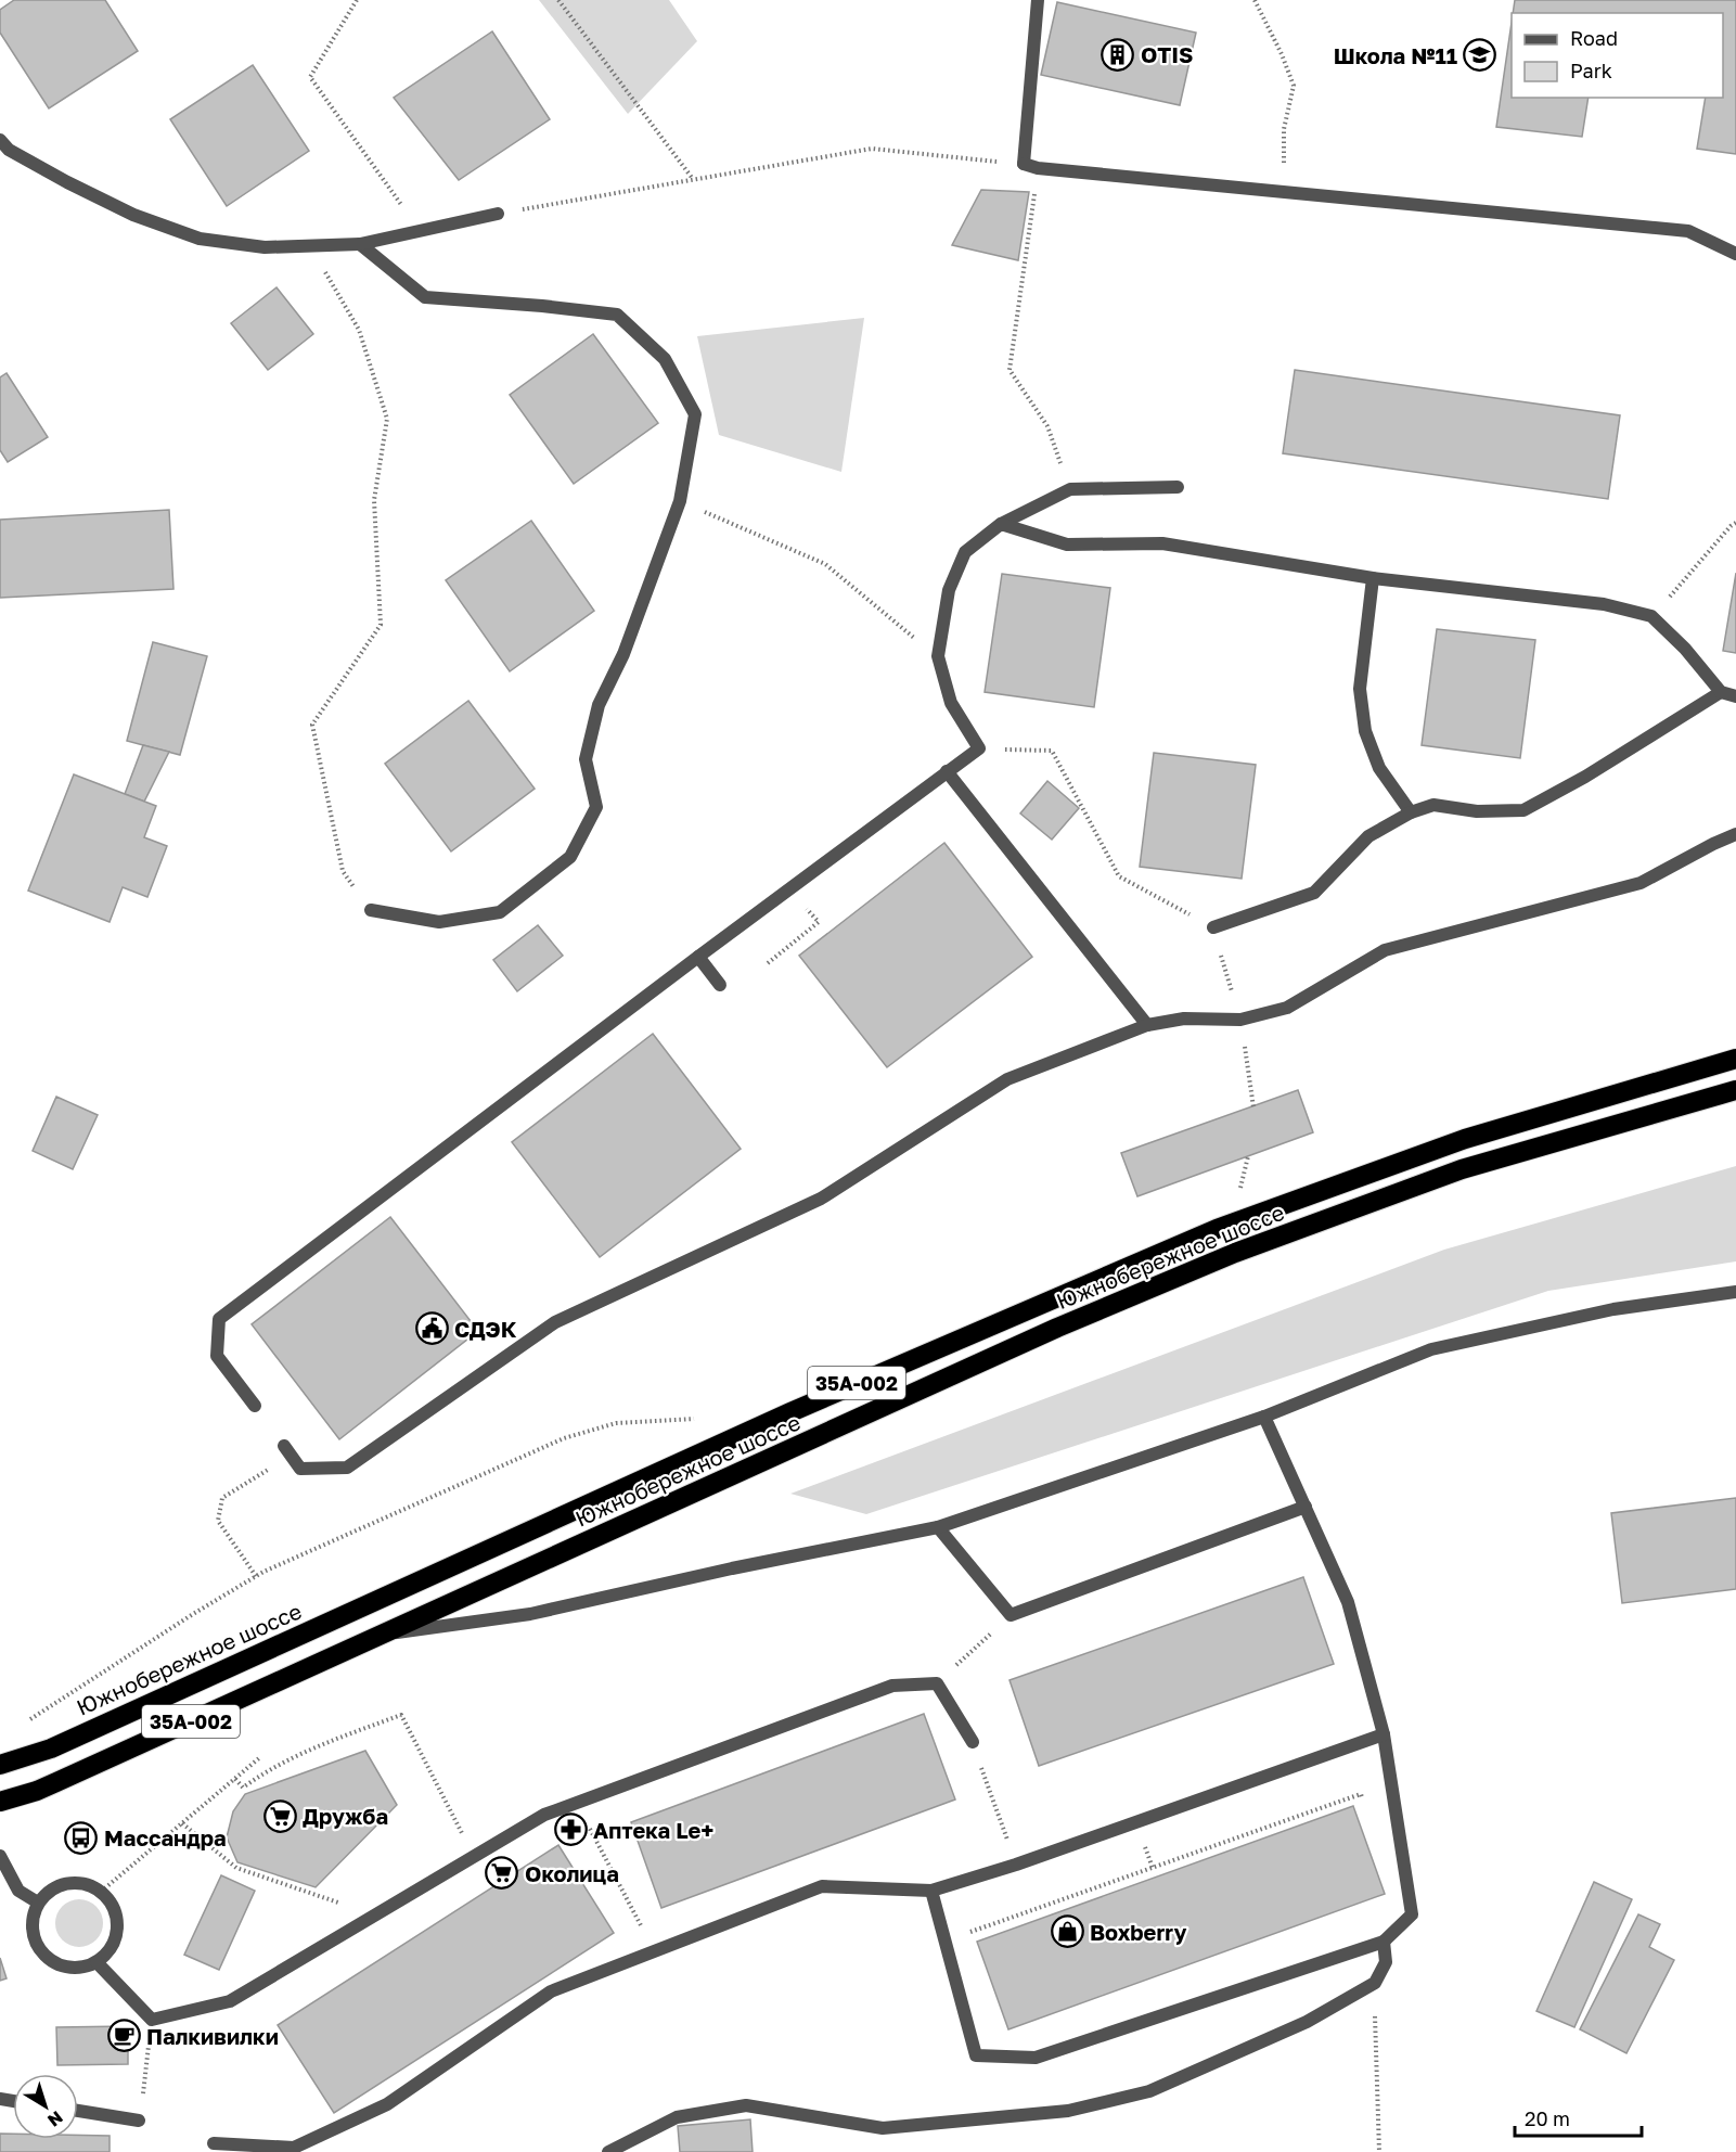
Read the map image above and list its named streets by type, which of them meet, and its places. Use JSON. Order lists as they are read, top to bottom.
{
  "streets": {
    "highway": ["Южнобережное шоссе", "35А-002"]
  },
  "places": {
    "building": ["OTIS"],
    "school or university": ["Школа №11"],
    "public building": ["СДЭК"],
    "supermarket": ["Дружба", "Околица"],
    "pharmacy": ["Аптека Le+"],
    "bus stop": ["Массандра"],
    "shop": ["Boxberry"],
    "cafe": ["Палкивилки"]
  },
  "legend": ["Road", "Park"],
  "scale_bar": "20 m",
  "north": "bottom right"
}
